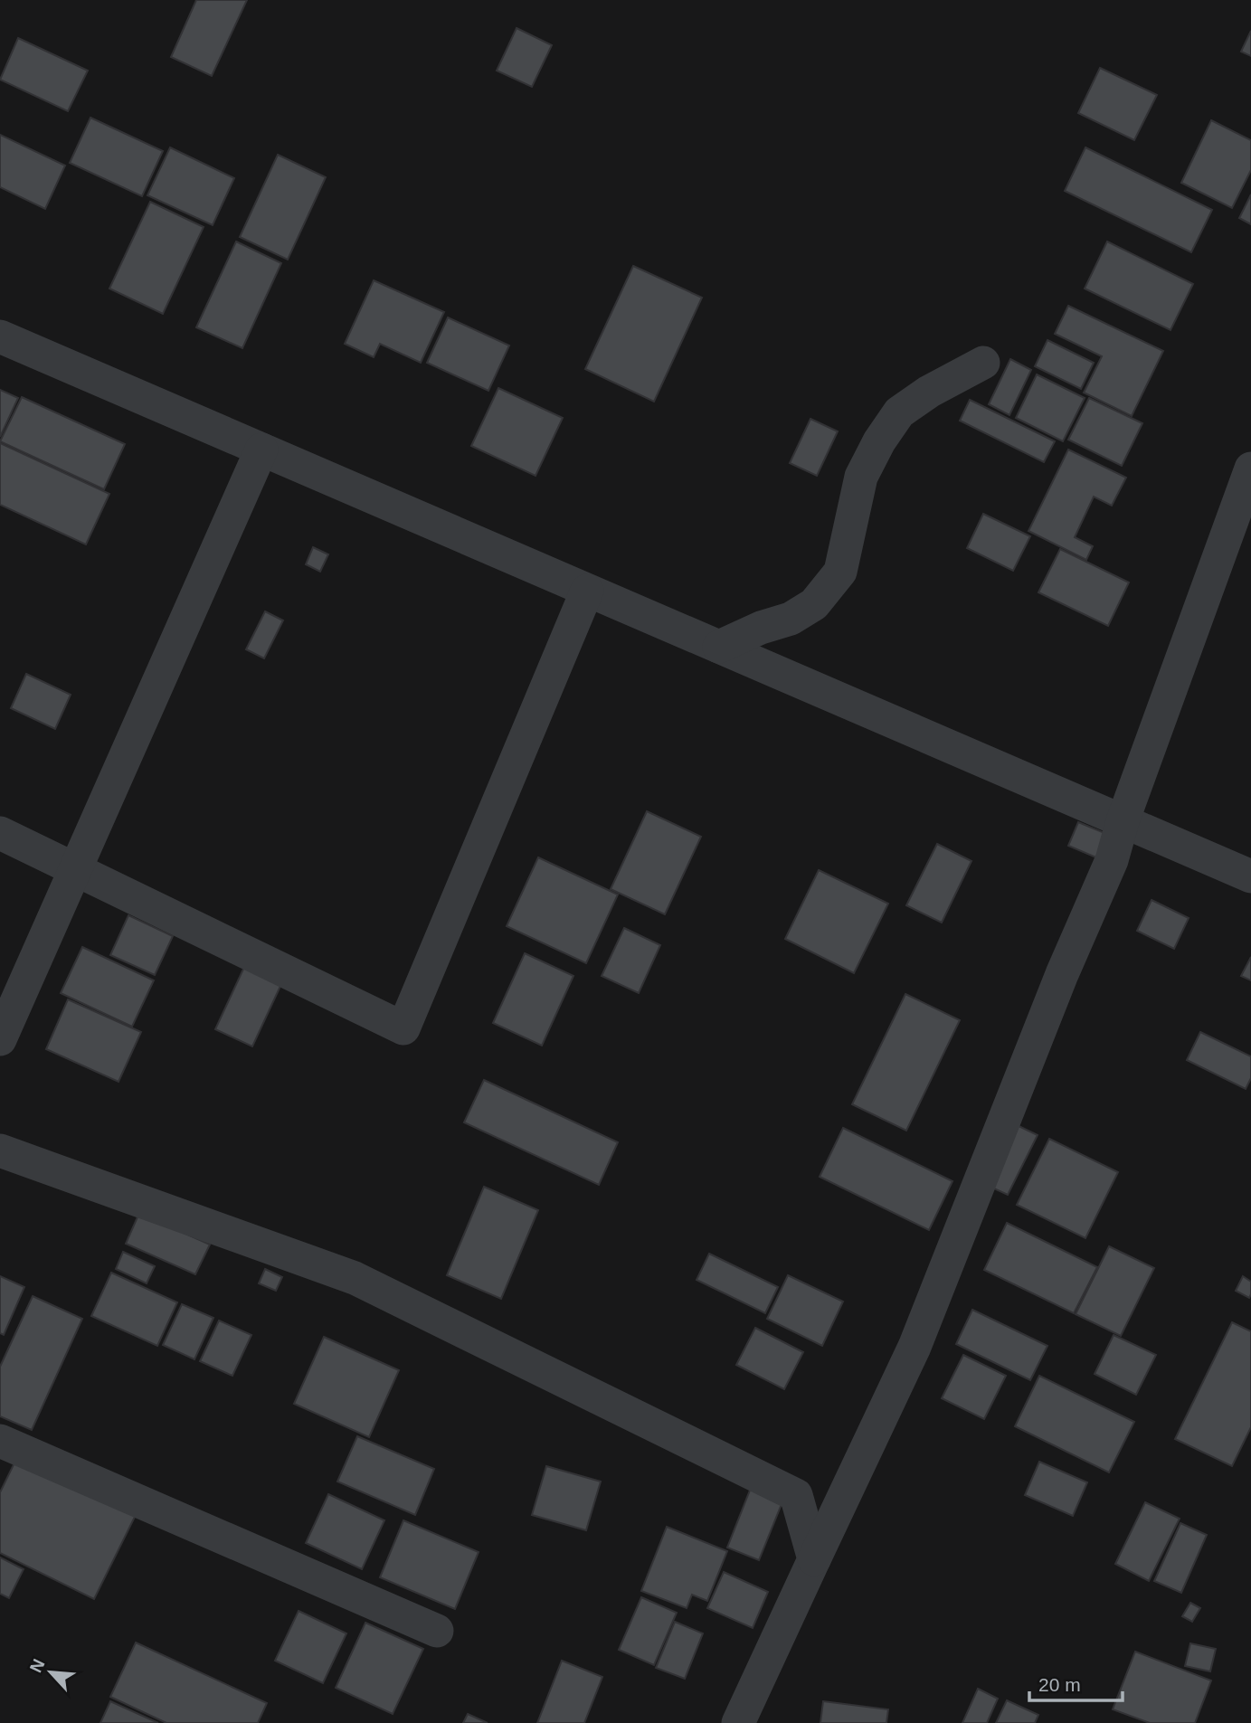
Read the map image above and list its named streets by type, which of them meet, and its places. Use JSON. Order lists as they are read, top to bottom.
{
  "scale_bar": "20 m",
  "north": "top left"
}
